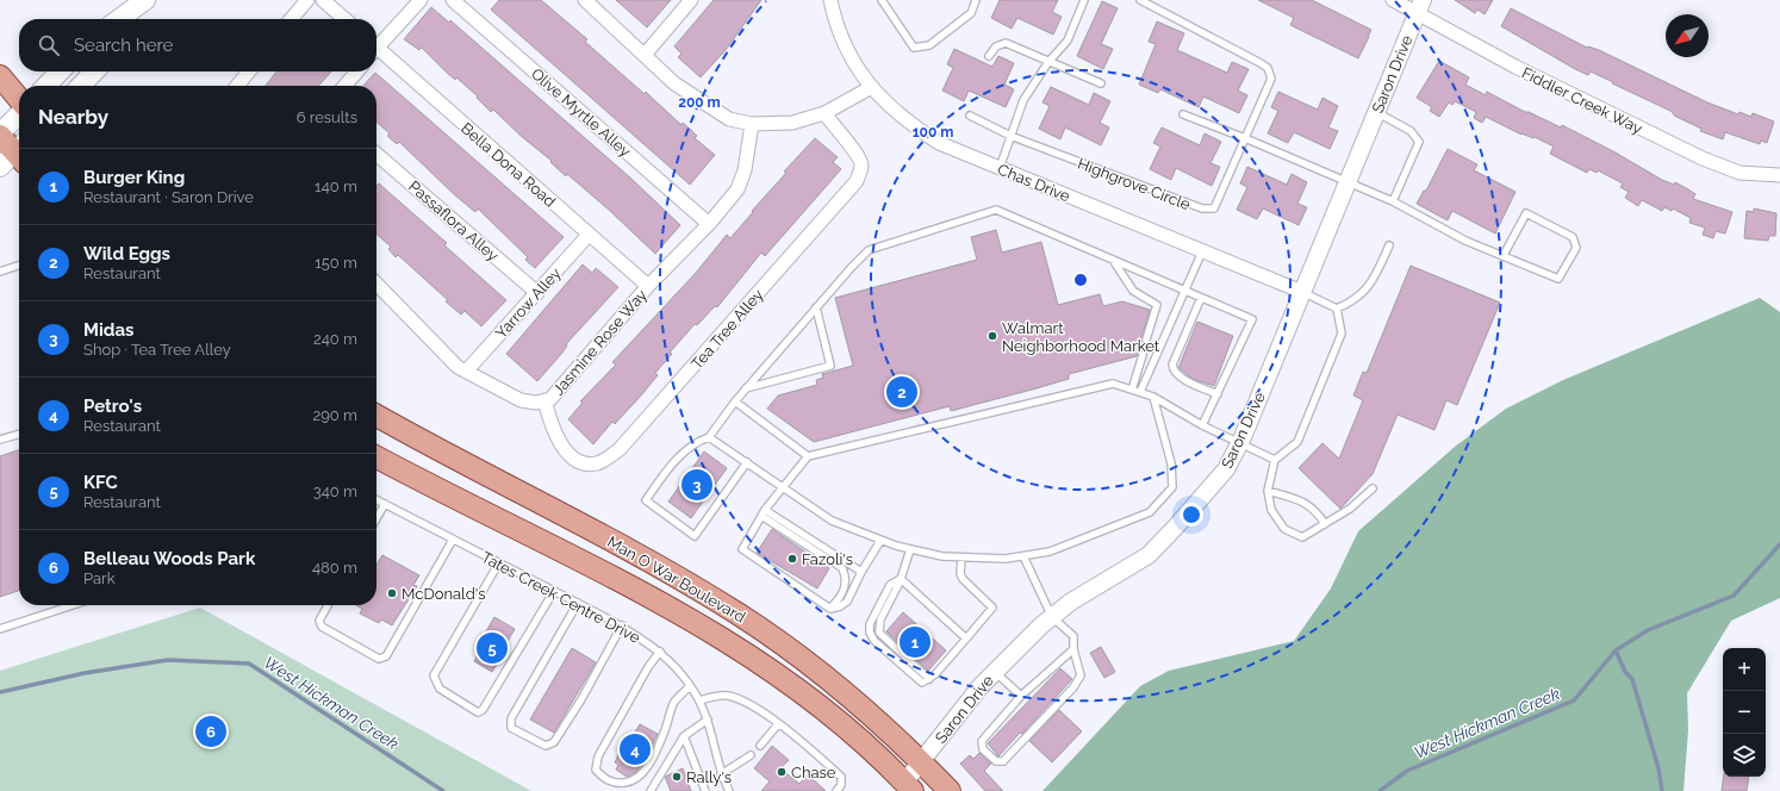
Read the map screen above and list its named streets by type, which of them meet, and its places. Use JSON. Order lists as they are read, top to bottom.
{
  "streets": {
    "main road": ["Man O War Boulevard"],
    "street": [
      "Saron Drive",
      "Fiddler Creek Way",
      "Olive Myrtle Alley",
      "Bella Dona Road",
      "Chas Drive",
      "Passaflora Alley",
      "Yarrow Alley",
      "Tea Tree Alley",
      "Jasmine Rose Way"
    ],
    "lane": ["Highgrove Circle", "Tates Creek Centre Drive"]
  },
  "crossings": [
    ["Saron Drive", "Fiddler Creek Way"],
    ["Saron Drive", "Chas Drive"],
    ["Saron Drive", "Man O War Boulevard"],
    ["Olive Myrtle Alley", "Jasmine Rose Way"],
    ["Bella Dona Road", "Yarrow Alley"],
    ["Bella Dona Road", "Jasmine Rose Way"],
    ["Passaflora Alley", "Yarrow Alley"],
    ["Yarrow Alley", "Jasmine Rose Way"],
    ["Tea Tree Alley", "Jasmine Rose Way"]
  ],
  "water": ["West Hickman Creek"],
  "places": [
    "Walmart Neighborhood Market",
    "Fazoli's",
    "McDonald's",
    "Chase",
    "Rally's"
  ],
  "north": "bottom left",
  "page": {
    "search": "Search here",
    "heading": ["Nearby", "6 results"],
    "list": [
      {
        "mark": "1",
        "name": "Burger King",
        "note": "Restaurant · Saron Drive",
        "value": "140 m"
      },
      {
        "mark": "2",
        "name": "Wild Eggs",
        "note": "Restaurant",
        "value": "150 m"
      },
      {
        "mark": "3",
        "name": "Midas",
        "note": "Shop · Tea Tree Alley",
        "value": "240 m"
      },
      {
        "mark": "4",
        "name": "Petro's",
        "note": "Restaurant",
        "value": "290 m"
      },
      {
        "mark": "5",
        "name": "KFC",
        "note": "Restaurant",
        "value": "340 m"
      },
      {
        "mark": "6",
        "name": "Belleau Woods Park",
        "note": "Park",
        "value": "480 m"
      }
    ],
    "pins": [
      "2",
      "3",
      "1",
      "5",
      "6",
      "4"
    ],
    "map_buttons": ["+", "−"]
  },
  "rings": ["200 m", "100 m"]
}
